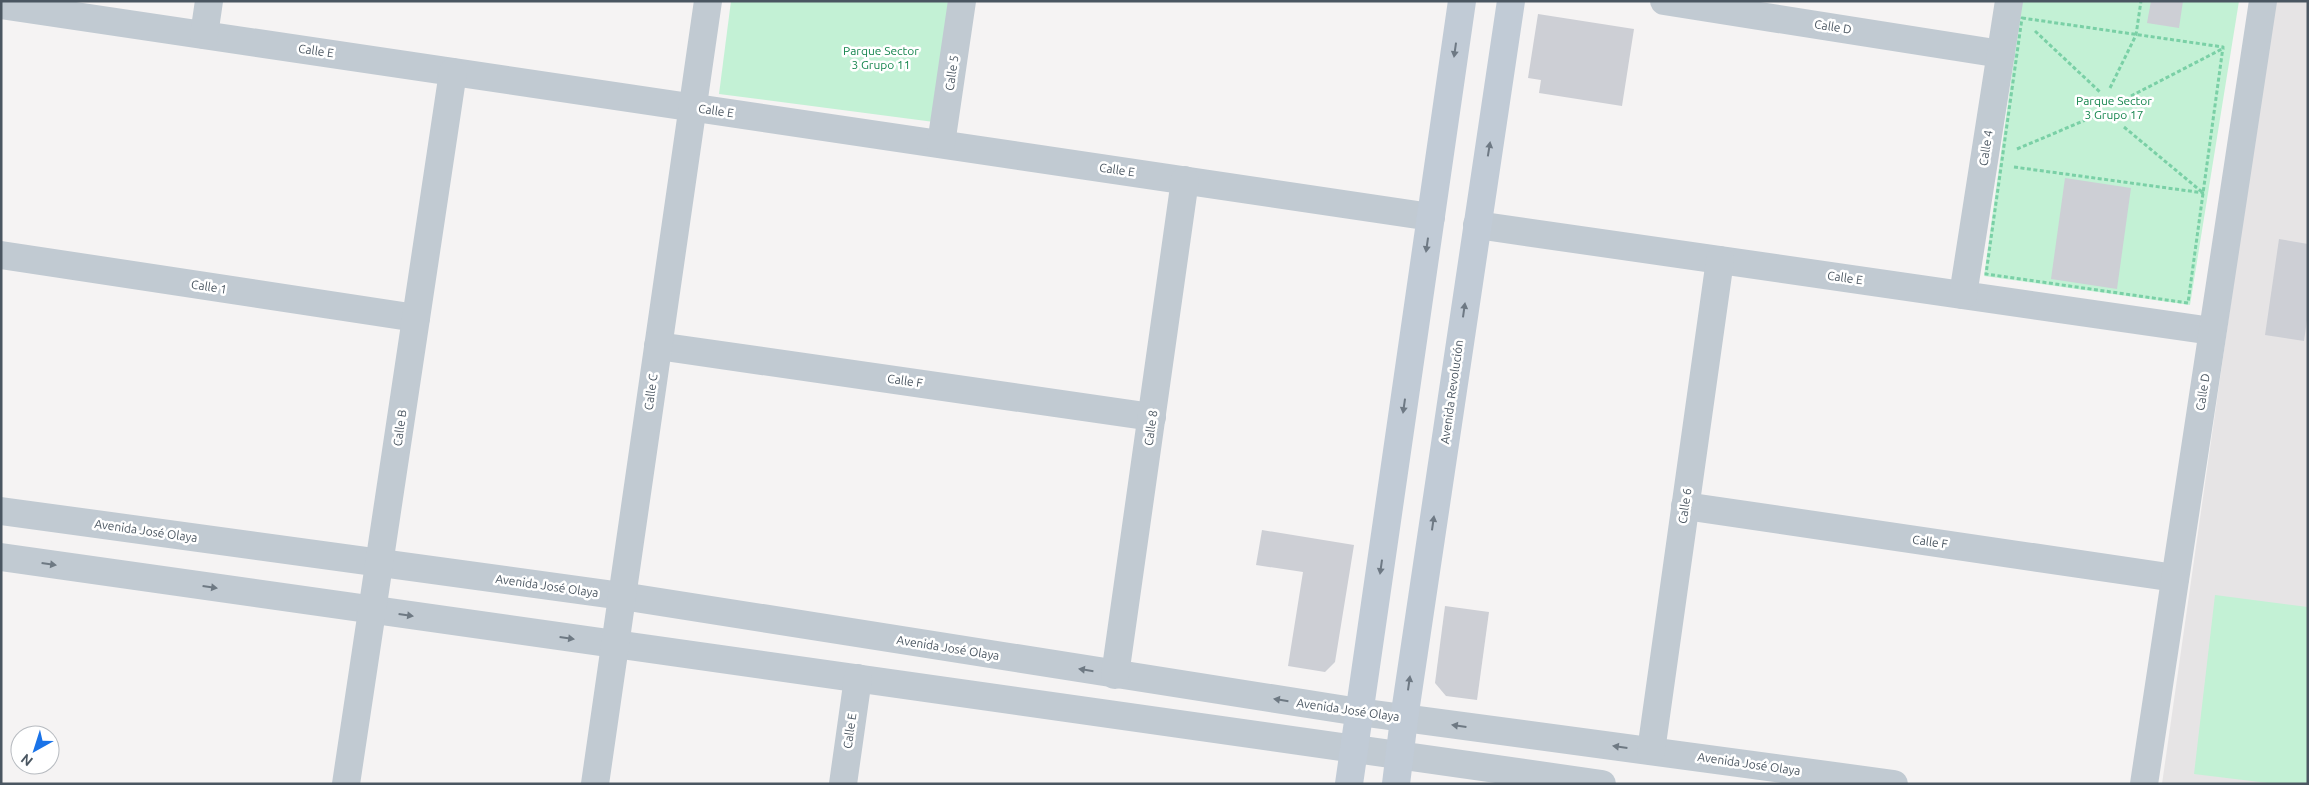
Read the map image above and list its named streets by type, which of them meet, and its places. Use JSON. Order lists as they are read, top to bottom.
{
  "streets": {
    "street": [
      "Calle D",
      "Calle E",
      "Calle 5",
      "Calle 4",
      "Calle 1",
      "Calle F",
      "Calle C",
      "Avenida Revolución",
      "Calle B",
      "Calle 8",
      "Calle 6",
      "Avenida José Olaya"
    ]
  },
  "crossings": [
    ["Calle D", "Calle E"],
    ["Calle D", "Calle 4"],
    ["Calle D", "Calle F"],
    ["Calle E", "Calle 5"],
    ["Calle E", "Calle 4"],
    ["Calle E", "Calle C"],
    ["Calle E", "Avenida Revolución"],
    ["Calle E", "Calle B"],
    ["Calle E", "Calle 8"],
    ["Calle E", "Calle 6"],
    ["Calle 1", "Calle B"],
    ["Calle F", "Calle C"],
    ["Calle F", "Calle 8"],
    ["Calle F", "Calle 6"],
    ["Calle C", "Avenida José Olaya"],
    ["Avenida Revolución", "Avenida José Olaya"],
    ["Calle B", "Avenida José Olaya"],
    ["Calle 8", "Avenida José Olaya"],
    ["Calle 6", "Avenida José Olaya"]
  ],
  "parks": ["Parque Sector 3 Grupo 11", "Parque Sector 3 Grupo 17"],
  "north": "bottom left"
}
